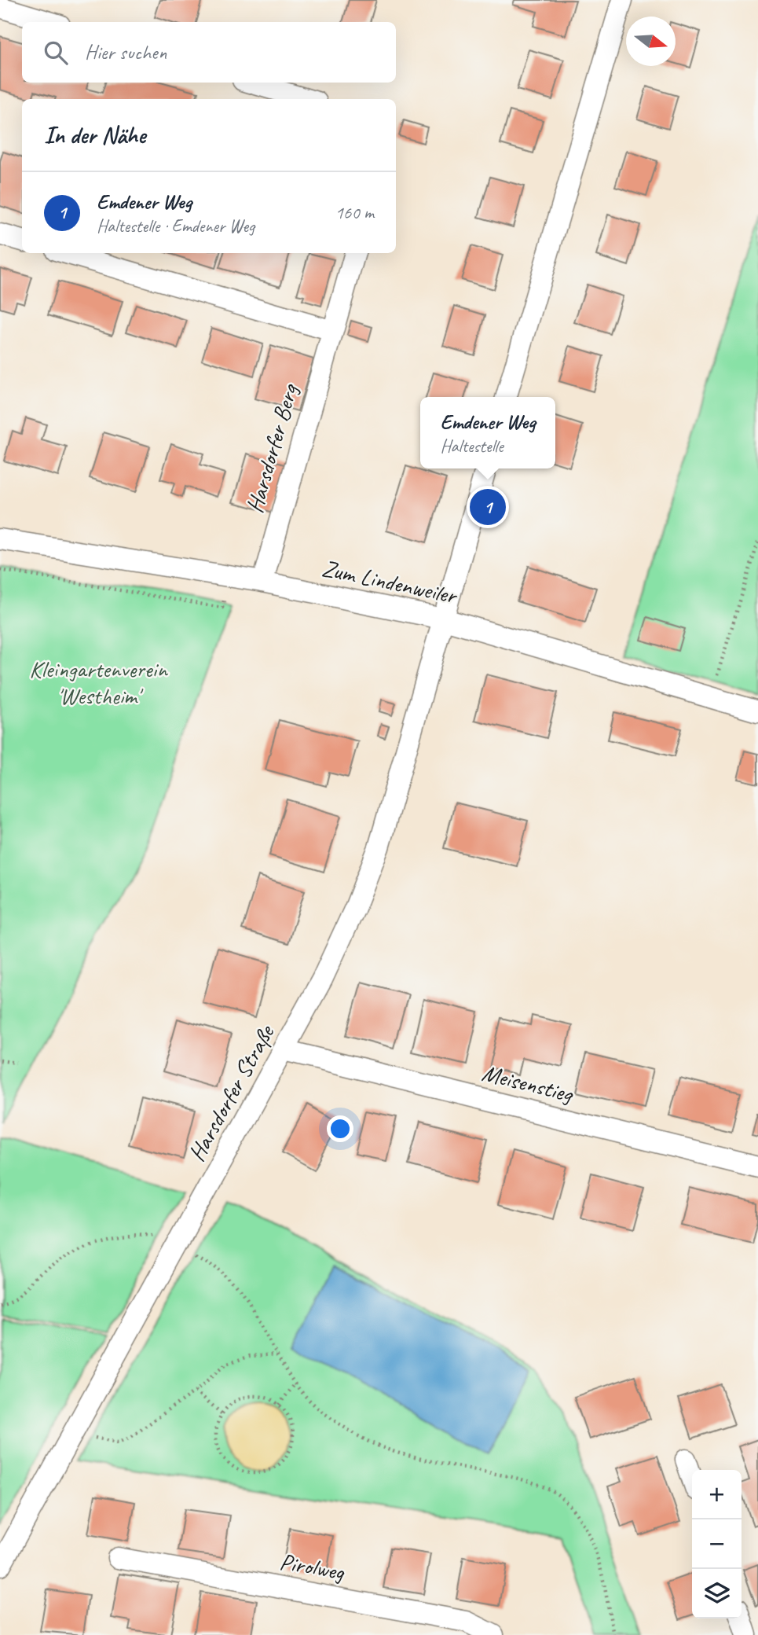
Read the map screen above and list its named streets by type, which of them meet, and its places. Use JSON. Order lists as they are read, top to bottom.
{
  "streets": {
    "street": [
      "Harsdorfer Berg",
      "Zum Lindenweiler",
      "Meisenstieg",
      "Harsdorfer Straße",
      "Pirolweg"
    ]
  },
  "crossings": [
    ["Harsdorfer Berg", "Zum Lindenweiler"],
    ["Zum Lindenweiler", "Harsdorfer Straße"],
    ["Meisenstieg", "Harsdorfer Straße"]
  ],
  "parks": ["Kleingartenverein 'Westheim'"],
  "north": "right",
  "page": {
    "search": "Hier suchen",
    "heading": "In der Nähe",
    "list": [
      {
        "mark": "1",
        "name": "Emdener Weg",
        "note": "Haltestelle · Emdener Weg",
        "value": "160 m"
      }
    ],
    "popup": ["Emdener Weg", "Haltestelle"],
    "pins": "1",
    "map_buttons": ["+", "−"]
  }
}
